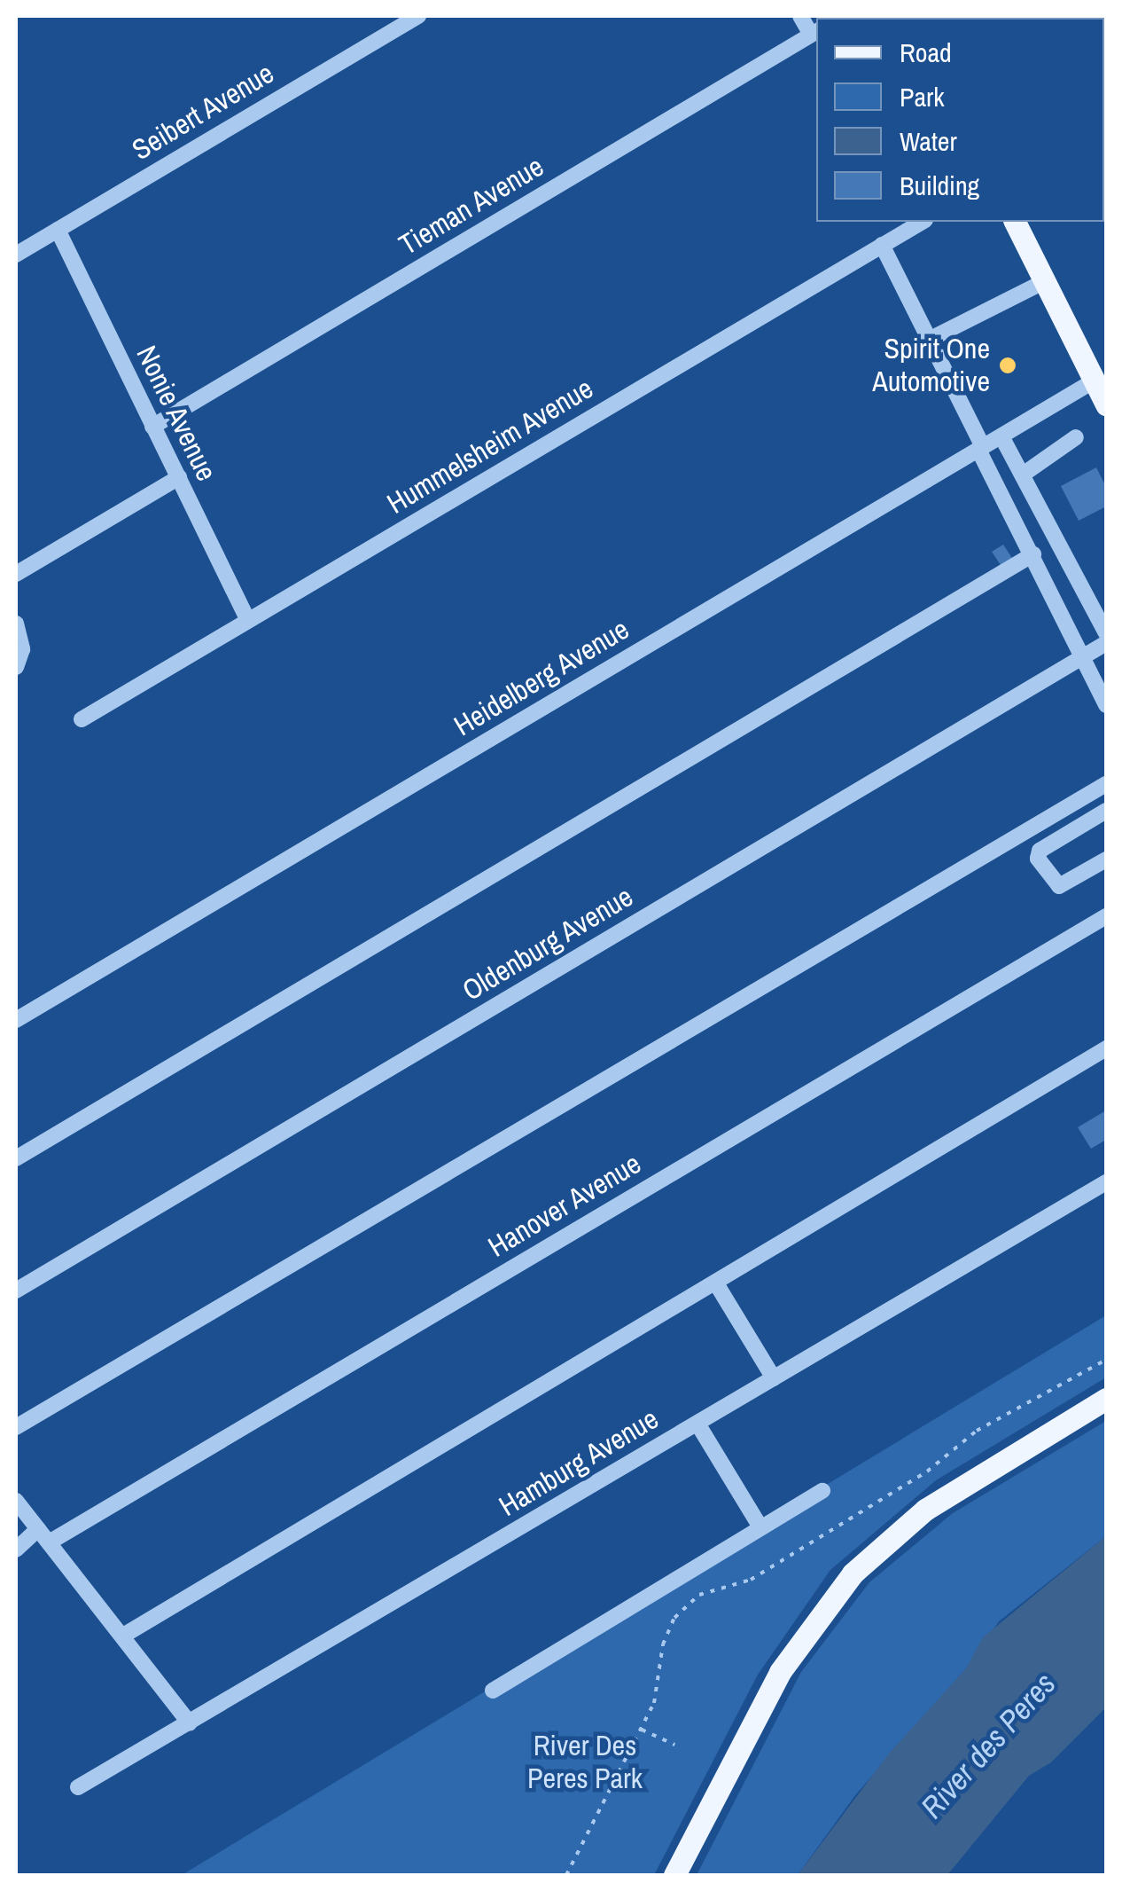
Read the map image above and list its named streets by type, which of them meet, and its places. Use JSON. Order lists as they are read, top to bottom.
{
  "streets": {
    "street": [
      "Seibert Avenue",
      "Tieman Avenue",
      "Nonie Avenue",
      "Hummelsheim Avenue",
      "Heidelberg Avenue",
      "Oldenburg Avenue",
      "Hanover Avenue",
      "Hamburg Avenue"
    ]
  },
  "crossings": [
    ["Seibert Avenue", "Nonie Avenue"],
    ["Tieman Avenue", "Nonie Avenue"],
    ["Nonie Avenue", "Hummelsheim Avenue"]
  ],
  "water": ["River des Peres"],
  "parks": ["River Des Peres Park"],
  "places": ["Spirit One Automotive"],
  "legend": [
    "Road",
    "Park",
    "Water",
    "Building"
  ]
}
